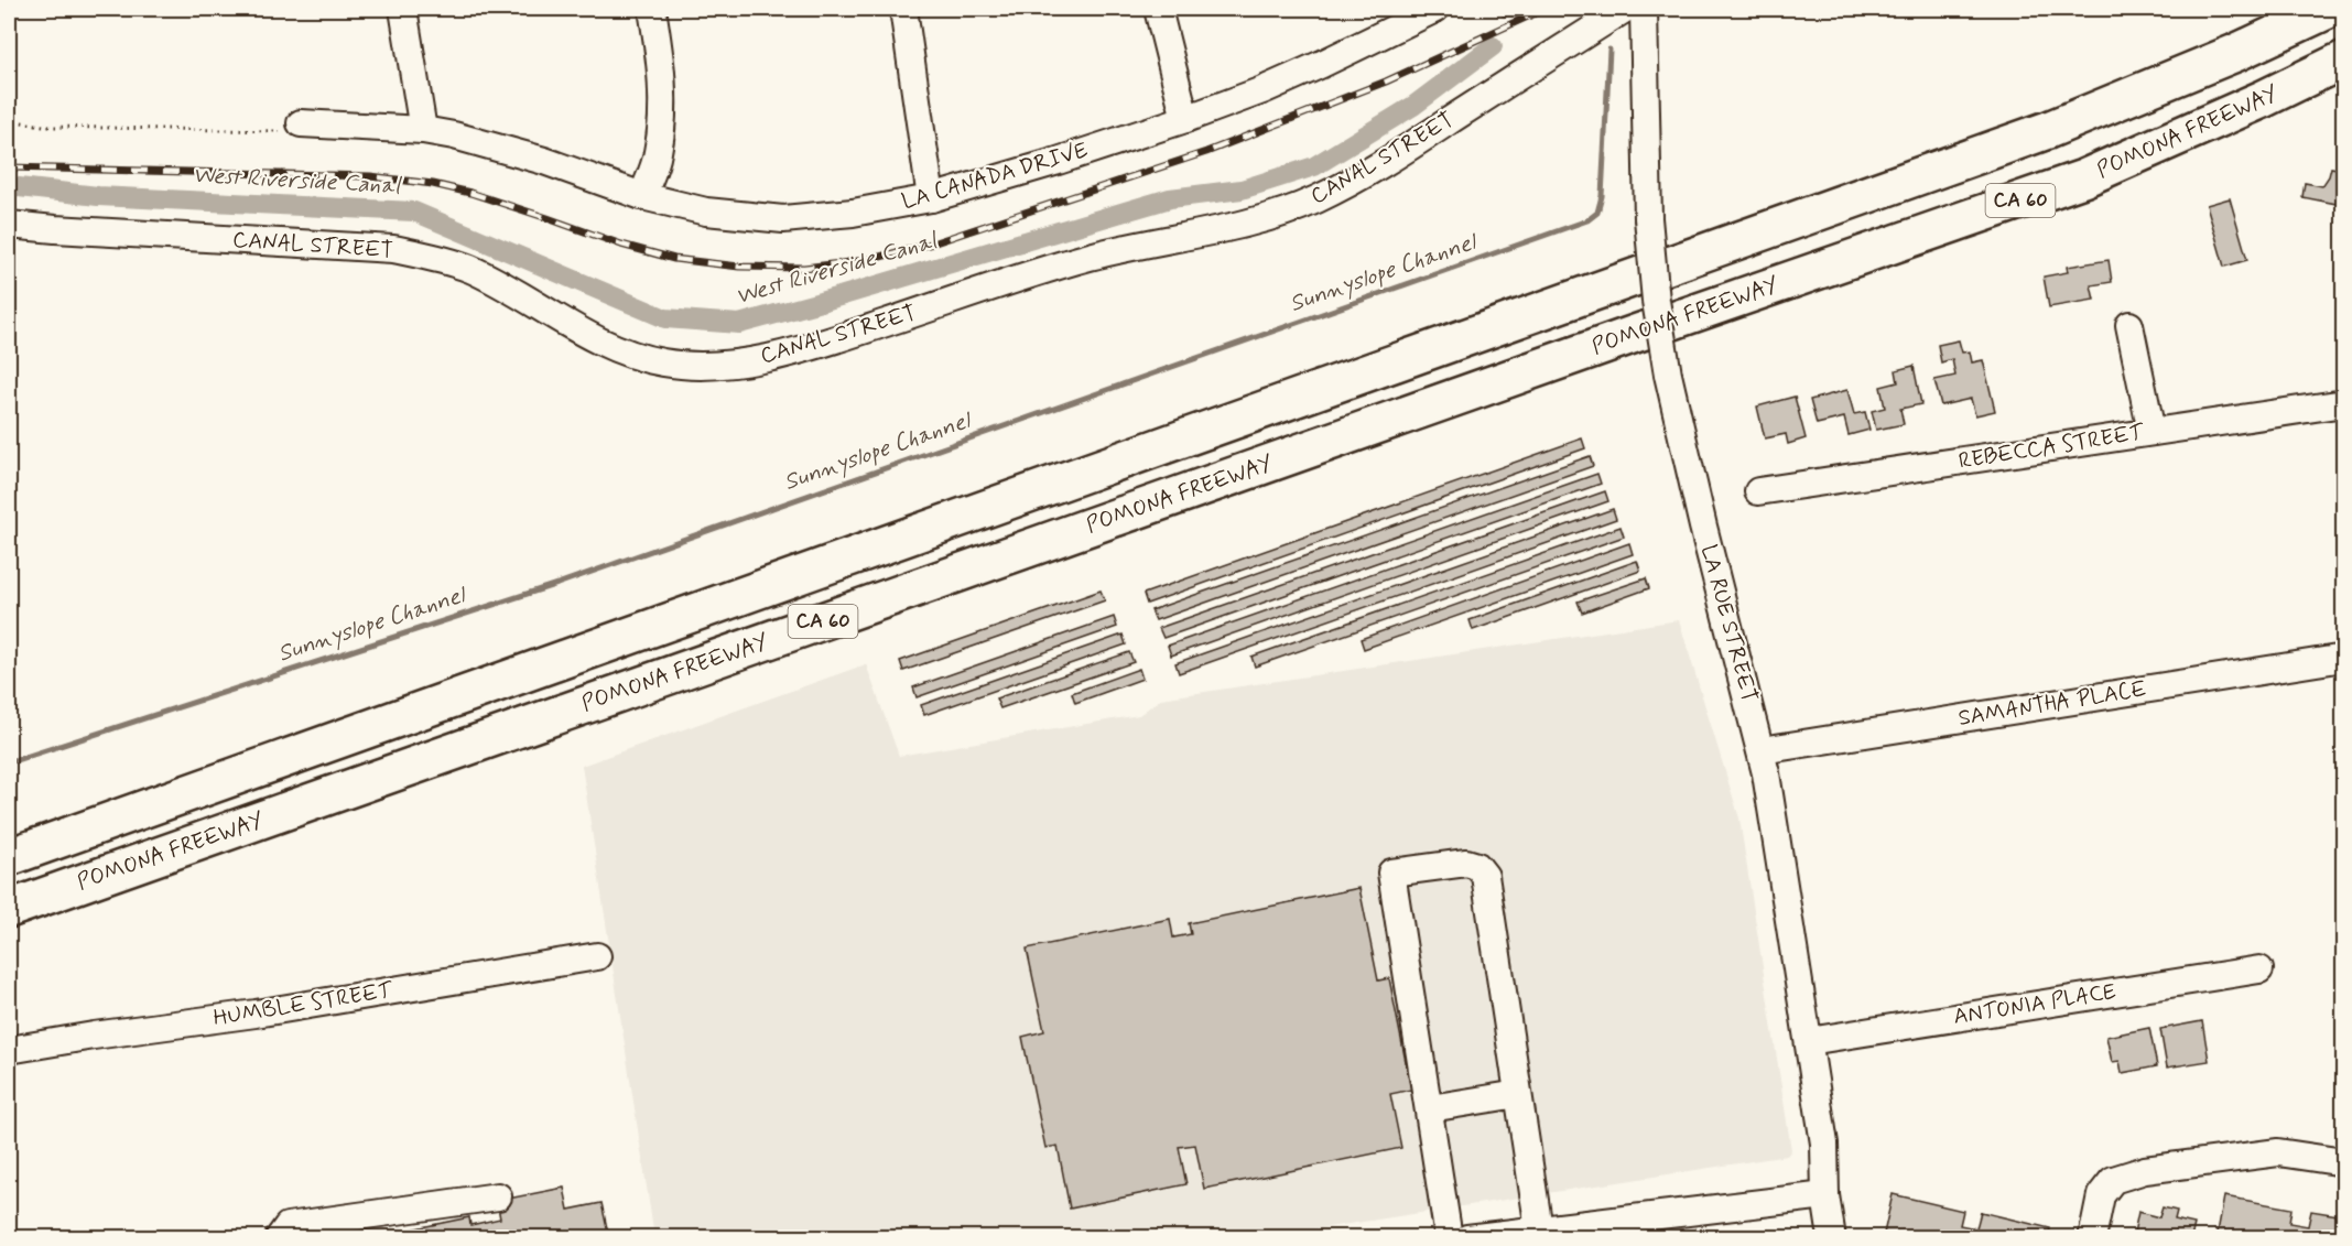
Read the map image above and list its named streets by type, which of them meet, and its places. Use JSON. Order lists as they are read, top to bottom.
{
  "streets": {
    "highway": ["POMONA FREEWAY", "CA 60"],
    "street": [
      "CANAL STREET",
      "LA CANADA DRIVE",
      "REBECCA STREET",
      "LA RUE STREET",
      "SAMANTHA PLACE",
      "HUMBLE STREET",
      "ANTONIA PLACE"
    ]
  },
  "crossings": [
    ["LA RUE STREET", "SAMANTHA PLACE"],
    ["LA RUE STREET", "ANTONIA PLACE"]
  ],
  "water": ["West Riverside Canal", "Sunnyslope Channel"]
}
